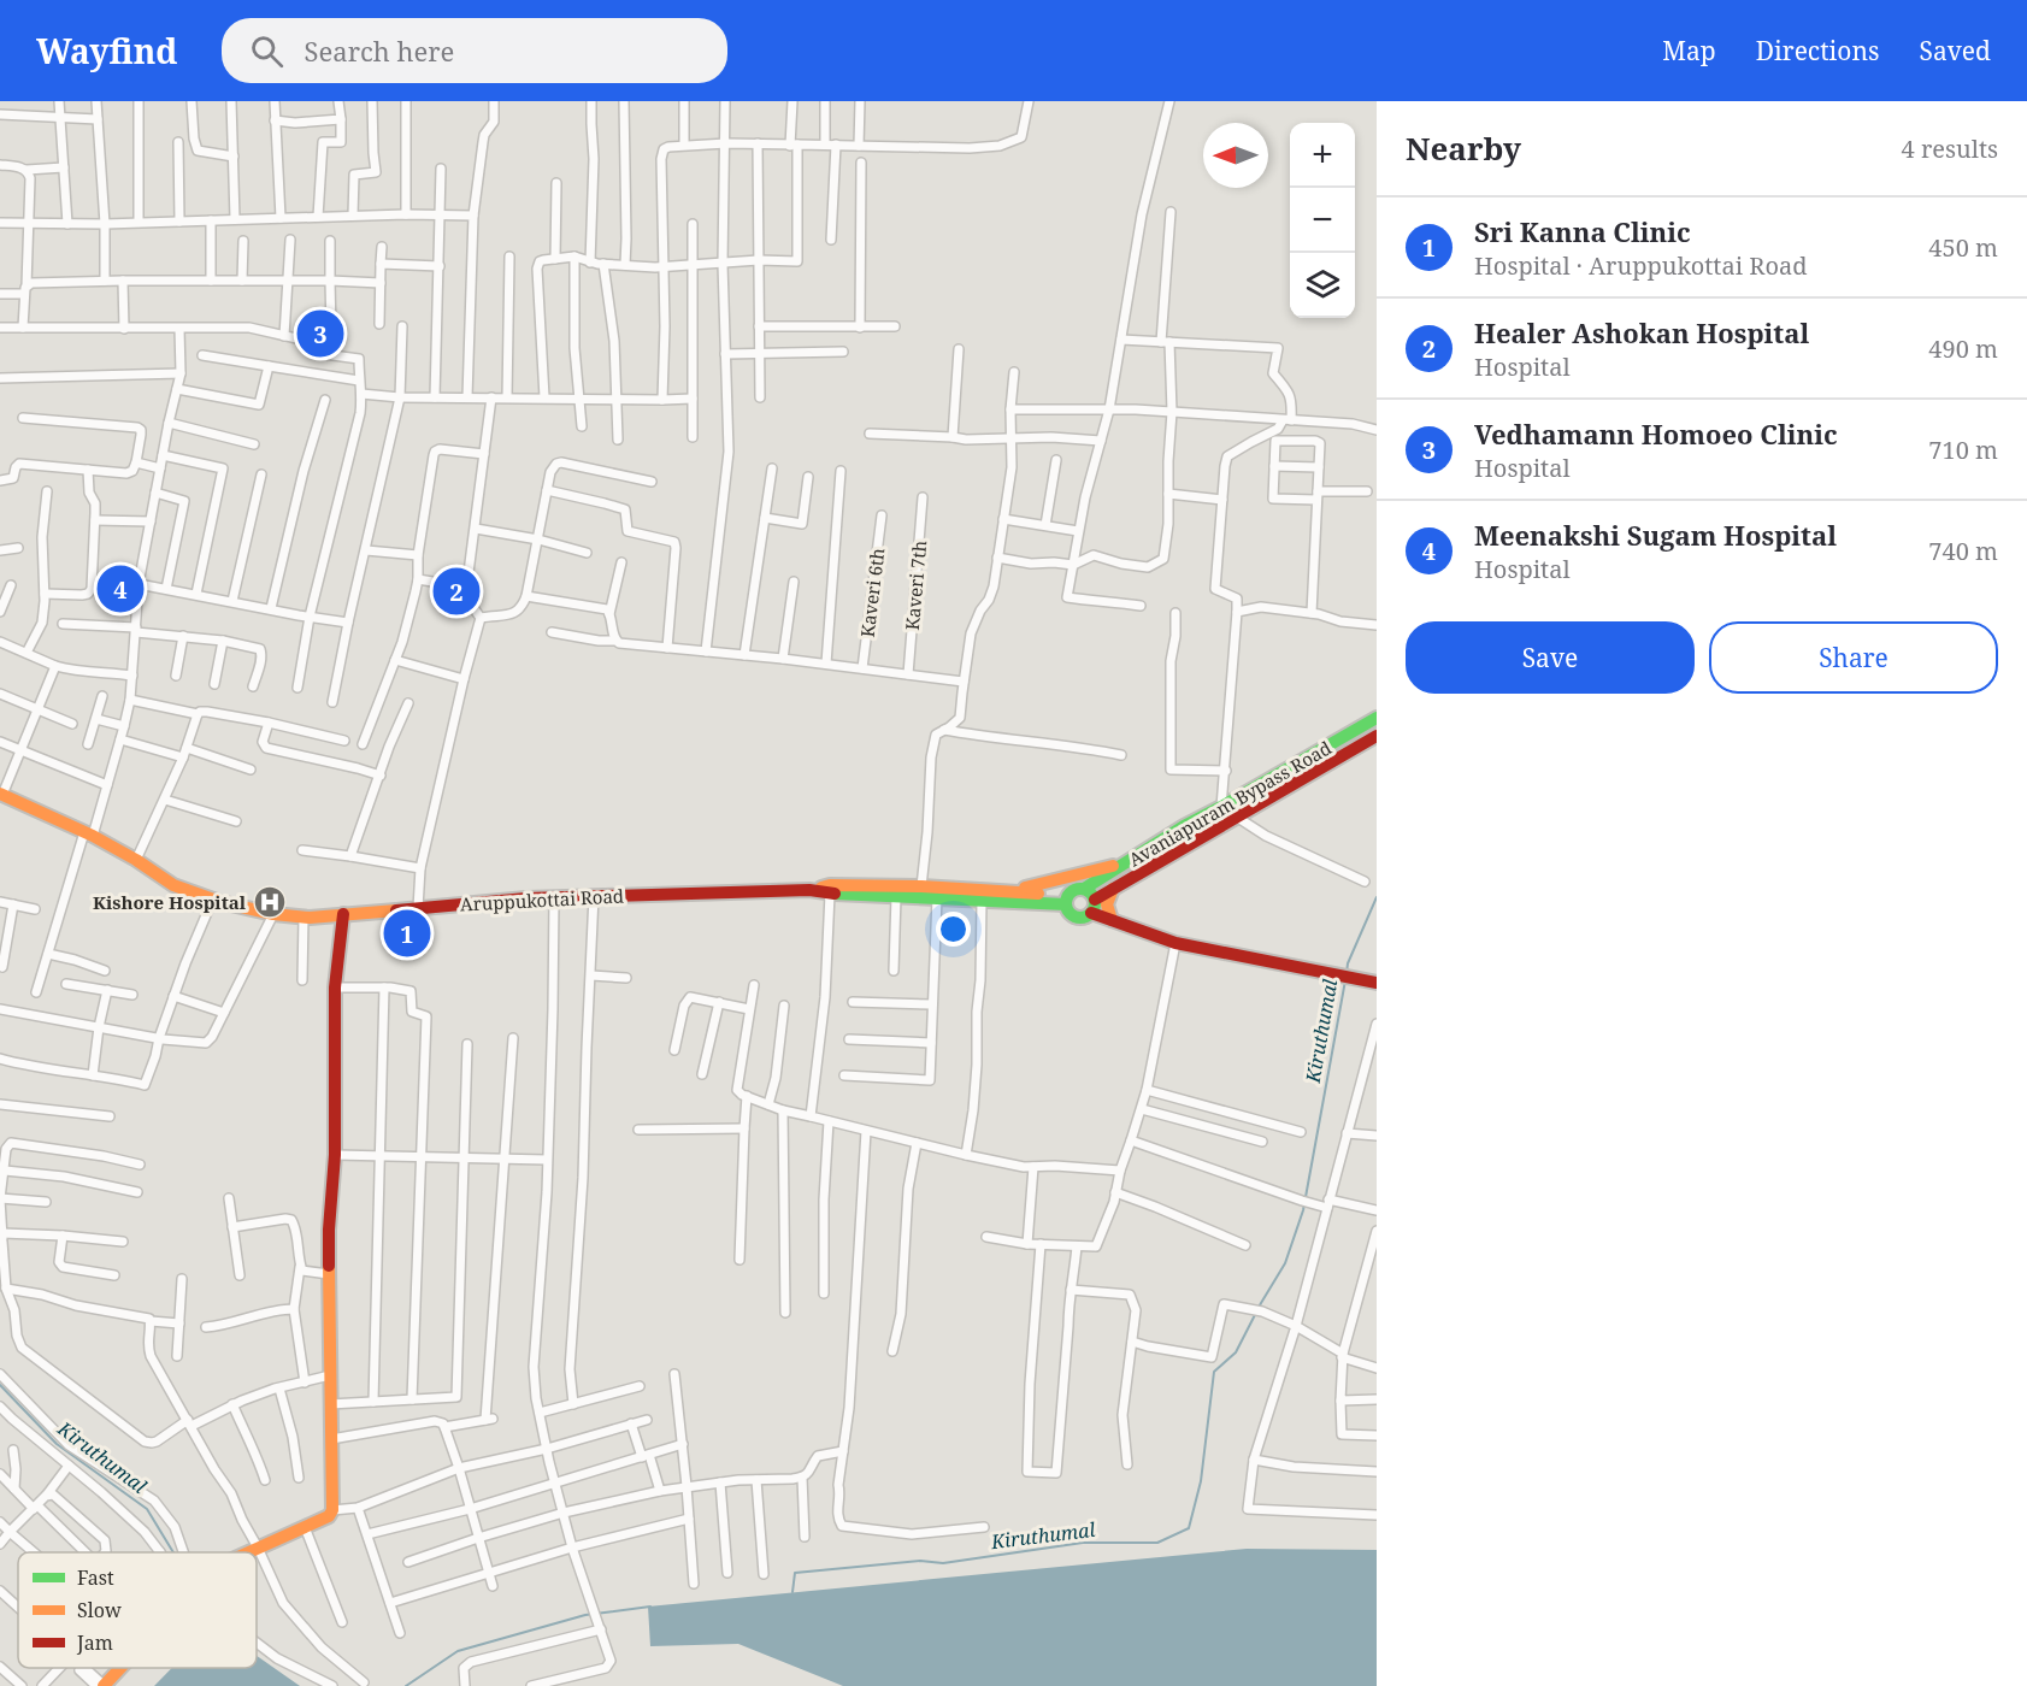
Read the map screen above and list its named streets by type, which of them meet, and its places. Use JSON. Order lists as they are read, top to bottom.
{
  "streets": {
    "main road": ["Avaniapuram Bypass Road", "Aruppukottai Road"],
    "street": ["Kaveri 7th", "Kaveri 6th"]
  },
  "crossings": [
    ["Avaniapuram Bypass Road", "Aruppukottai Road"]
  ],
  "water": ["Kiruthumal"],
  "places": {
    "hospital": ["Kishore Hospital"]
  },
  "legend": ["Fast", "Slow", "Jam"],
  "north": "left",
  "page": {
    "header": "Wayfind",
    "search": "Search here",
    "nav": ["Map", "Directions", "Saved"],
    "heading": ["Nearby", "4 results"],
    "map_buttons": ["+", "−"],
    "list": [
      {
        "mark": "1",
        "name": "Sri Kanna Clinic",
        "note": "Hospital · Aruppukottai Road",
        "value": "450 m"
      },
      {
        "mark": "2",
        "name": "Healer Ashokan Hospital",
        "note": "Hospital",
        "value": "490 m"
      },
      {
        "mark": "3",
        "name": "Vedhamann Homoeo Clinic",
        "note": "Hospital",
        "value": "710 m"
      },
      {
        "mark": "4",
        "name": "Meenakshi Sugam Hospital",
        "note": "Hospital",
        "value": "740 m"
      }
    ],
    "pins": [
      "3",
      "4",
      "2",
      "1"
    ],
    "buttons": ["Save", "Share"]
  }
}
